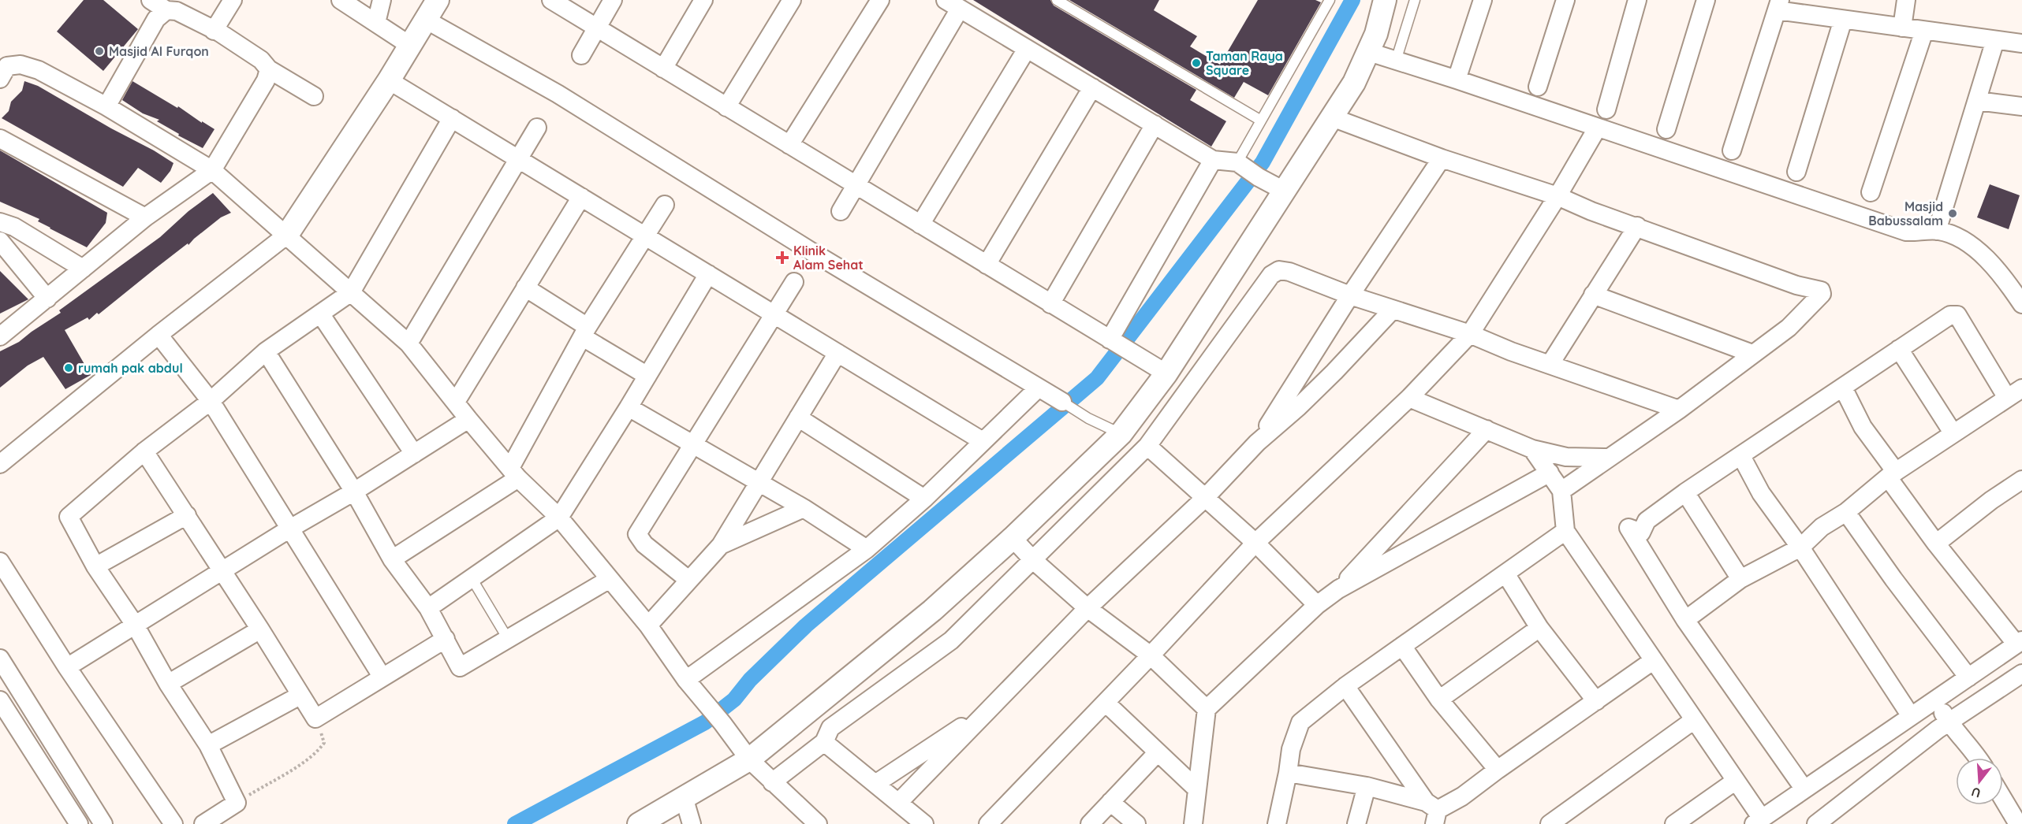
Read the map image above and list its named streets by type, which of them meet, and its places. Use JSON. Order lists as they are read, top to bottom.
{
  "places": {
    "other": [
      "Masjid Al Furqon",
      "Taman Raya Square",
      "Masjid Babussalam",
      "rumah pak abdul"
    ],
    "health": ["Klinik Alam Sehat"]
  },
  "north": "bottom"
}
